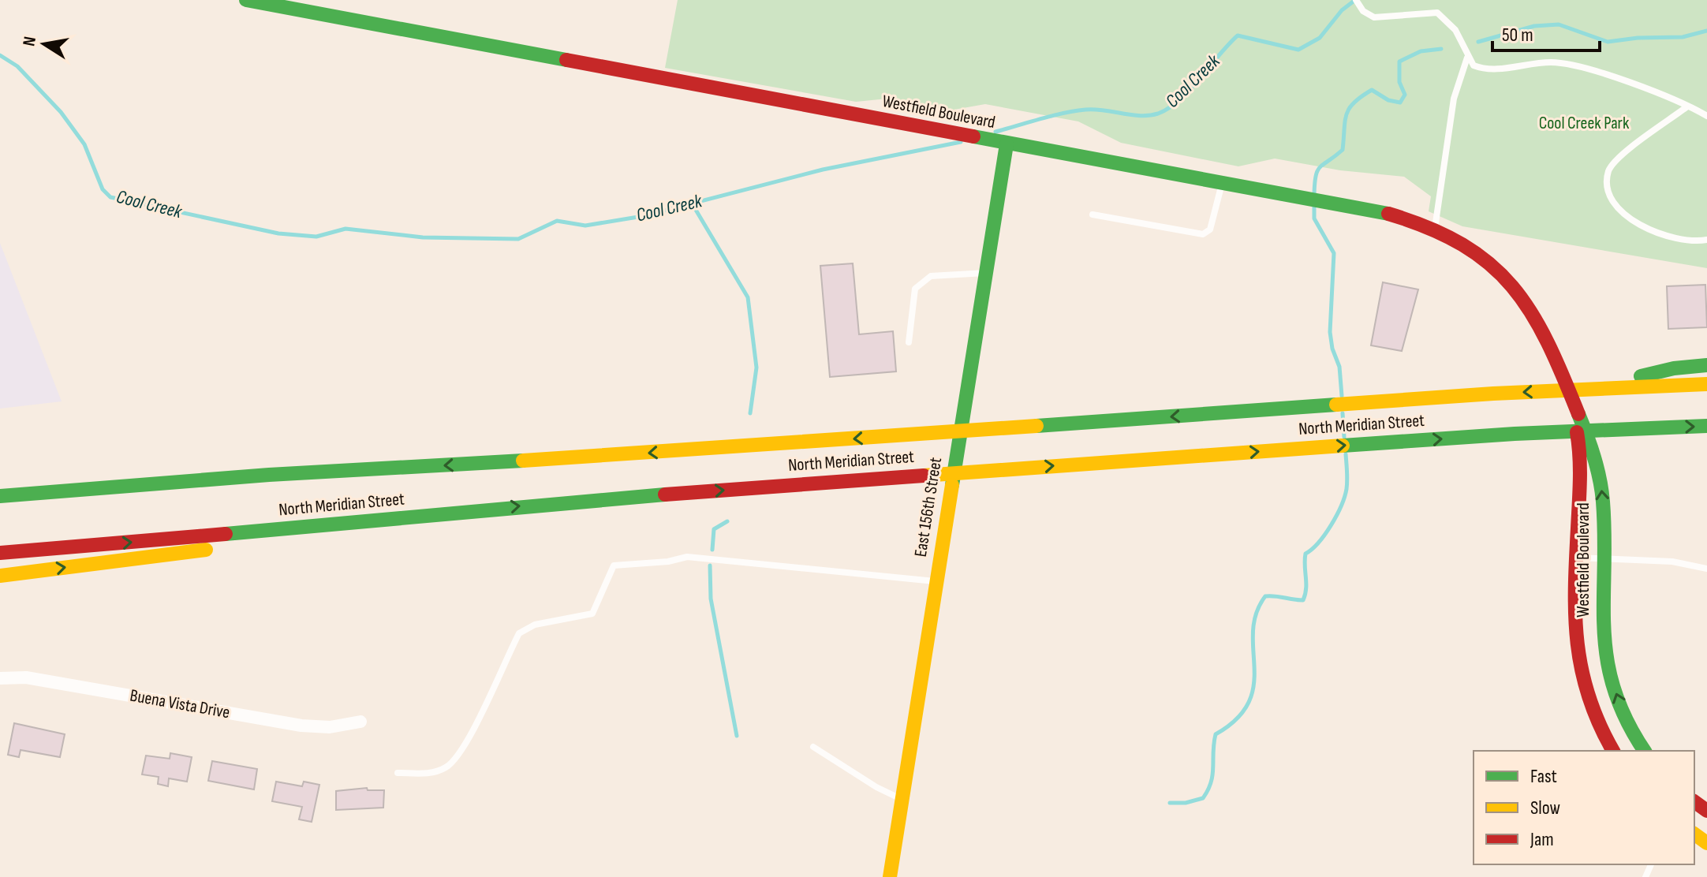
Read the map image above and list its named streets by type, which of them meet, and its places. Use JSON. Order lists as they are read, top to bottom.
{
  "streets": {
    "main road": ["Westfield Boulevard", "North Meridian Street", "East 156th Street"],
    "street": ["Buena Vista Drive"]
  },
  "crossings": [
    ["Westfield Boulevard", "East 156th Street"]
  ],
  "water": ["Cool Creek"],
  "parks": ["Cool Creek Park"],
  "legend": ["Fast", "Slow", "Jam"],
  "scale_bar": "50 m",
  "north": "left"
}
